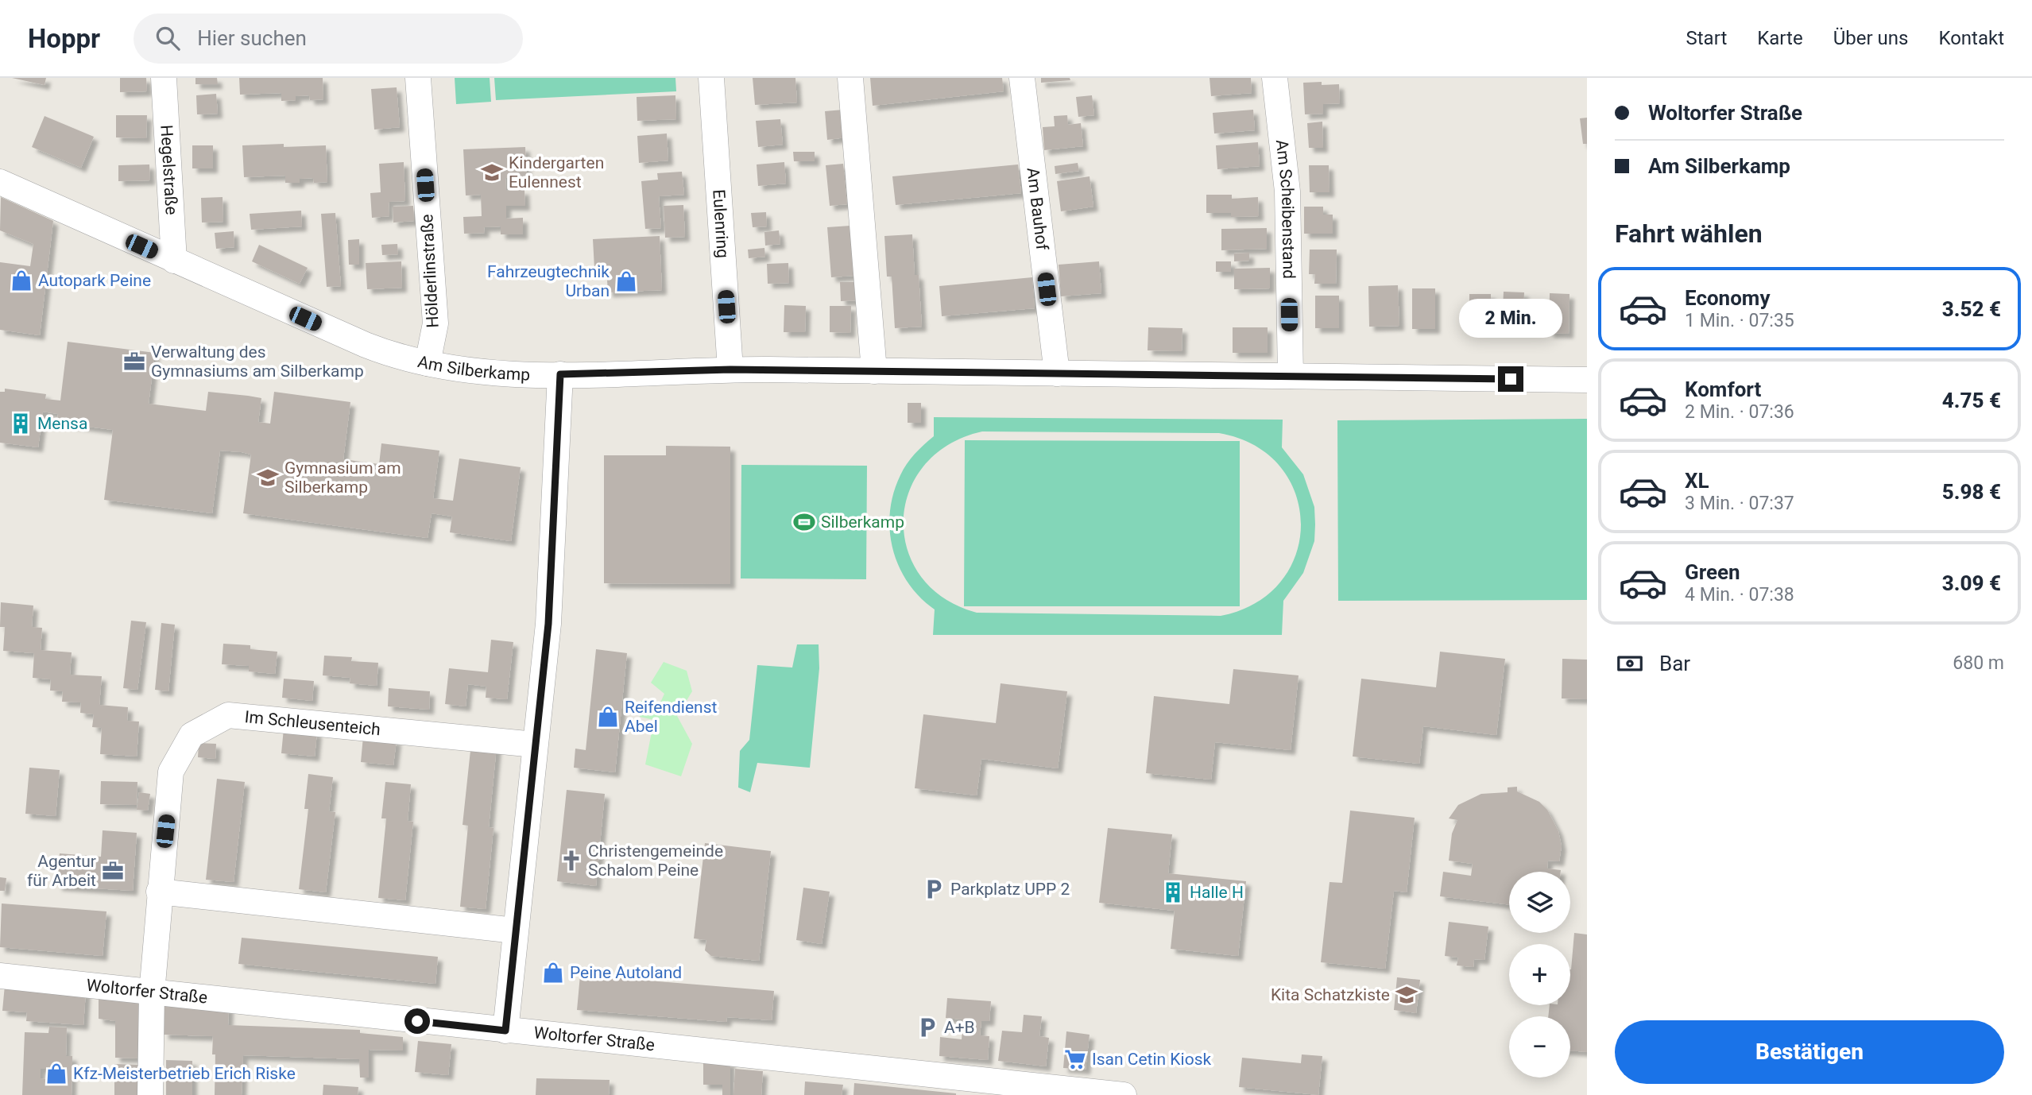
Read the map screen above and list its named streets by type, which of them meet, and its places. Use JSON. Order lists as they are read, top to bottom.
{
  "streets": {
    "street": [
      "Hegelstraße",
      "Am Bauhof",
      "Am Scheibenstand",
      "Eulenring",
      "Hölderlinstraße",
      "Am Silberkamp",
      "Im Schleusenteich",
      "Woltorfer Straße"
    ]
  },
  "crossings": [
    ["Hegelstraße", "Am Silberkamp"],
    ["Am Bauhof", "Am Silberkamp"],
    ["Am Scheibenstand", "Am Silberkamp"],
    ["Eulenring", "Am Silberkamp"],
    ["Hölderlinstraße", "Am Silberkamp"],
    ["Im Schleusenteich", "Woltorfer Straße"]
  ],
  "places": {
    "school or university": ["Kindergarten Eulennest", "Gymnasium am Silberkamp", "Kita Schatzkiste"],
    "shop": [
      "Autopark Peine",
      "Fahrzeugtechnik Urban",
      "Reifendienst Abel",
      "Peine Autoland",
      "Kfz-Meisterbetrieb Erich Riske"
    ],
    "office": ["Verwaltung des Gymnasiums am Silberkamp", "Agentur für Arbeit"],
    "building": ["Mensa", "Halle H"],
    "sports": ["Silberkamp"],
    "church": ["Christengemeinde Schalom Peine"],
    "parking": ["Parkplatz UPP 2", "A+B"],
    "supermarket": ["Isan Cetin Kiosk"]
  },
  "page": {
    "header": "Hoppr",
    "search": "Hier suchen",
    "nav": [
      "Start",
      "Karte",
      "Über uns",
      "Kontakt"
    ],
    "banner": ["Woltorfer Straße", "Am Silberkamp"],
    "heading": "Fahrt wählen",
    "list": [
      {
        "name": "Economy",
        "note": "1 Min. · 07:35",
        "value": "3.52 €"
      },
      {
        "name": "Komfort",
        "note": "2 Min. · 07:36",
        "value": "4.75 €"
      },
      {
        "name": "XL",
        "note": "3 Min. · 07:37",
        "value": "5.98 €"
      },
      {
        "name": "Green",
        "note": "4 Min. · 07:38",
        "value": "3.09 €"
      }
    ],
    "bubble": "2 Min.",
    "pay": ["Bar", "680 m"],
    "map_buttons": ["+", "−"],
    "buttons": "Bestätigen"
  }
}
